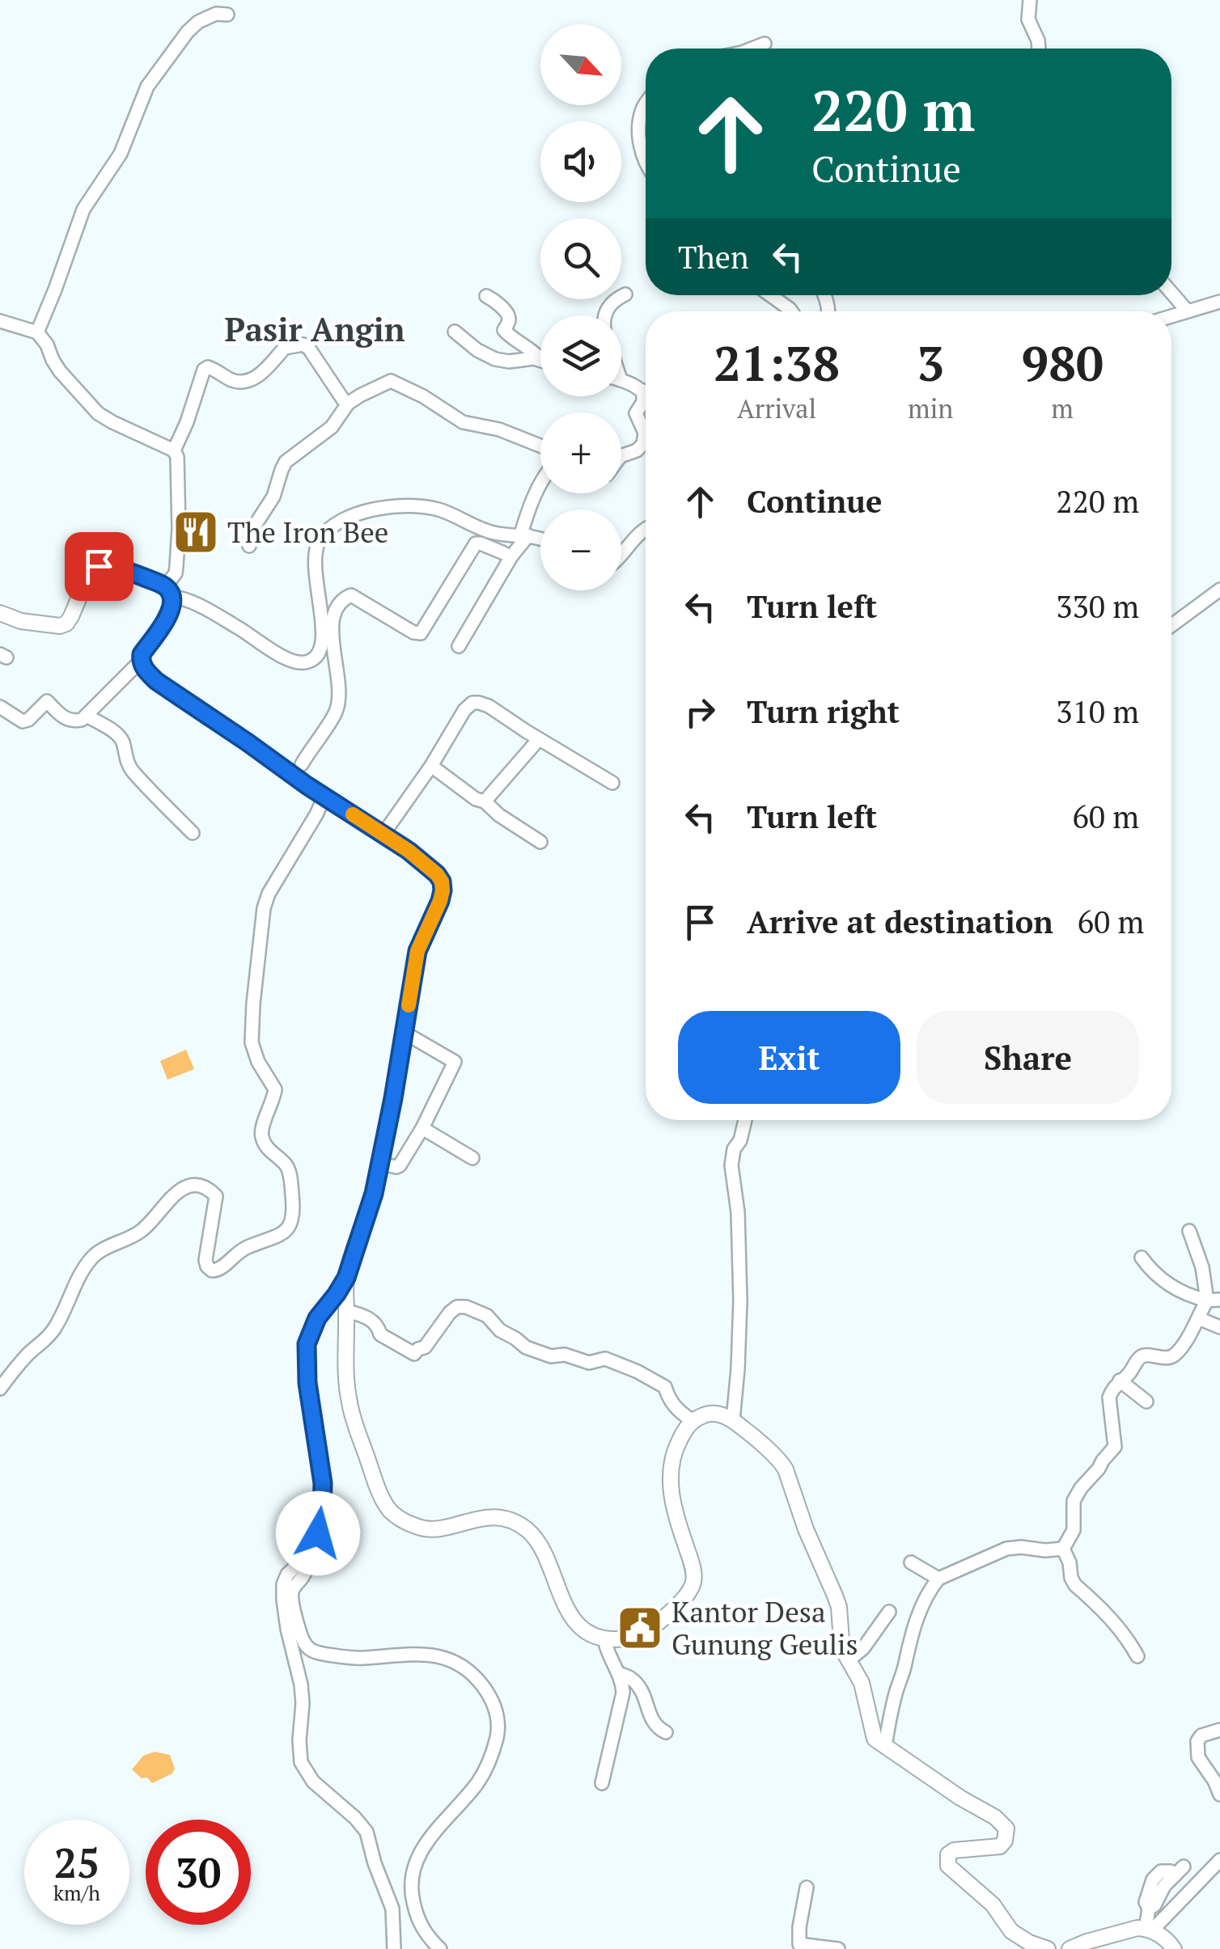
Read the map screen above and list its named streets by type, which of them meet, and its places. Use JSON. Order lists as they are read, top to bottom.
{
  "districts": ["Pasir Angin"],
  "places": {
    "restaurant": ["The Iron Bee"],
    "public building": ["Kantor Desa Gunung Geulis"]
  },
  "north": "bottom right",
  "page": {
    "map_buttons": ["+", "−"],
    "turn": ["220 m", "Continue"],
    "then": "Then",
    "eta": [
      "21:38",
      "Arrival",
      "3",
      "min",
      "980",
      "m"
    ],
    "list": [
      {
        "name": "Continue",
        "value": "220 m"
      },
      {
        "name": "Turn left",
        "value": "330 m"
      },
      {
        "name": "Turn right",
        "value": "310 m"
      },
      {
        "name": "Turn left",
        "value": "60 m"
      },
      {
        "name": "Arrive at destination",
        "value": "60 m"
      }
    ],
    "buttons": ["Exit", "Share"],
    "speed": "25 km/h",
    "limit": "30"
  }
}
